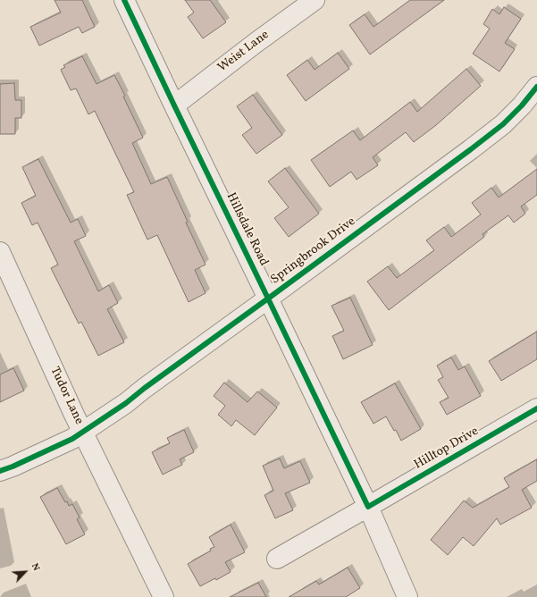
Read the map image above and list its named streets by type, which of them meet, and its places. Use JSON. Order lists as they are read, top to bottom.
{
  "streets": {
    "street": [
      "Weist Lane",
      "Hillsdale Road",
      "Springbrook Drive",
      "Tudor Lane",
      "Hilltop Drive"
    ]
  },
  "crossings": [
    ["Weist Lane", "Hillsdale Road"],
    ["Hillsdale Road", "Springbrook Drive"],
    ["Hillsdale Road", "Hilltop Drive"],
    ["Springbrook Drive", "Tudor Lane"]
  ],
  "north": "top right"
}
